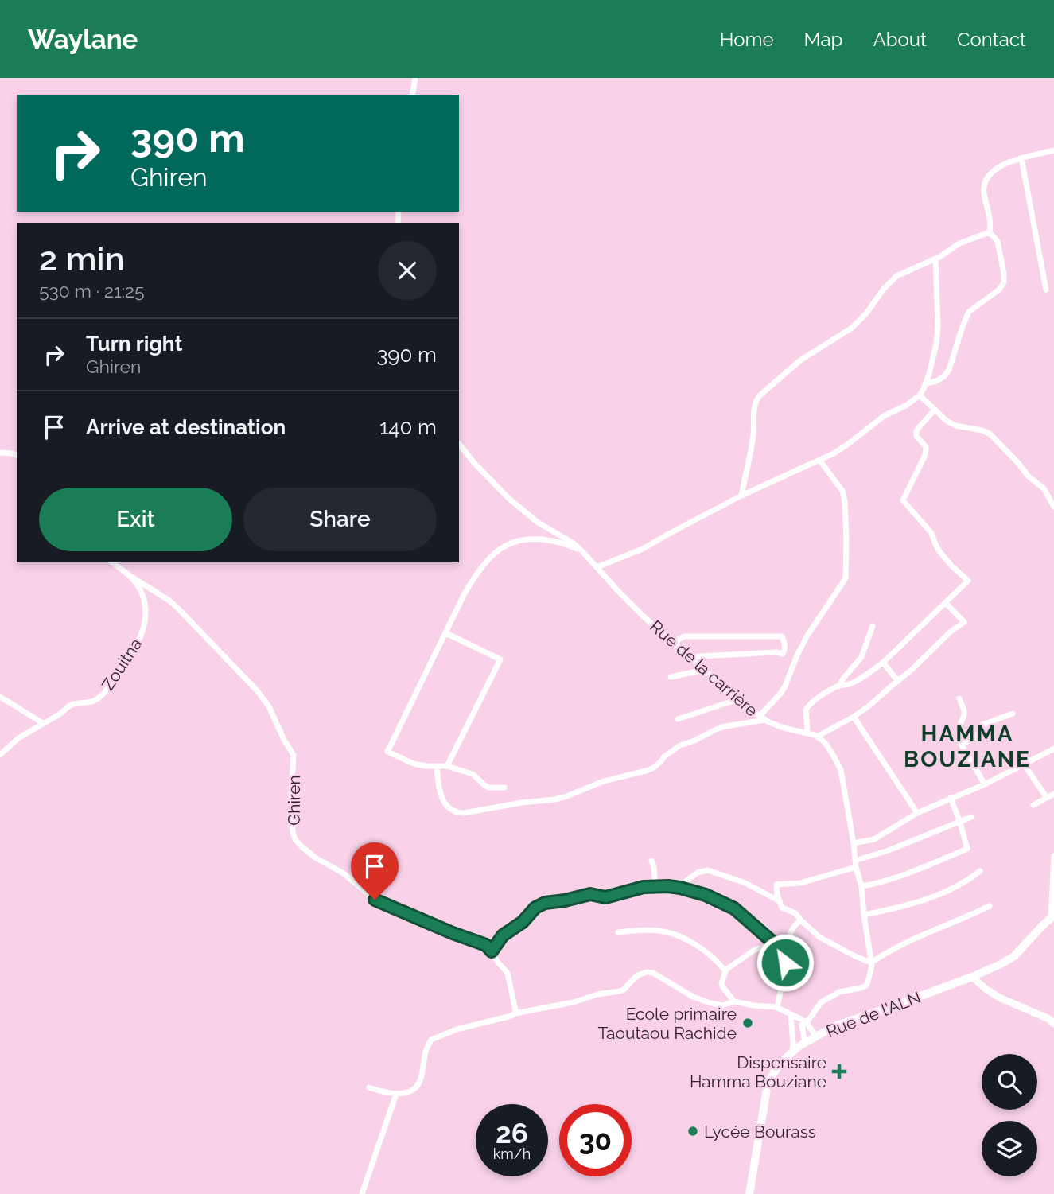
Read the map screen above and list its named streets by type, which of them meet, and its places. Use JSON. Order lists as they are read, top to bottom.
{
  "streets": {
    "main road": ["Rue de l'ALN"],
    "street": ["Zouitna", "Rue de la carrière", "Ghiren"]
  },
  "crossings": [
    ["Zouitna", "Ghiren"]
  ],
  "districts": ["HAMMA BOUZIANE"],
  "places": {
    "other": ["Ecole primaire Taoutaou Rachide", "Lycée Bourass"],
    "health": ["Dispensaire Hamma Bouziane"]
  },
  "page": {
    "header": "Waylane",
    "nav": [
      "Home",
      "Map",
      "About",
      "Contact"
    ],
    "turn": ["390 m", "Ghiren"],
    "heading": ["2 min", "530 m · 21:25"],
    "list": [
      {
        "name": "Turn right",
        "note": "Ghiren",
        "value": "390 m"
      },
      {
        "name": "Arrive at destination",
        "value": "140 m"
      }
    ],
    "buttons": ["Exit", "Share"],
    "speed": "26 km/h",
    "limit": "30"
  }
}
